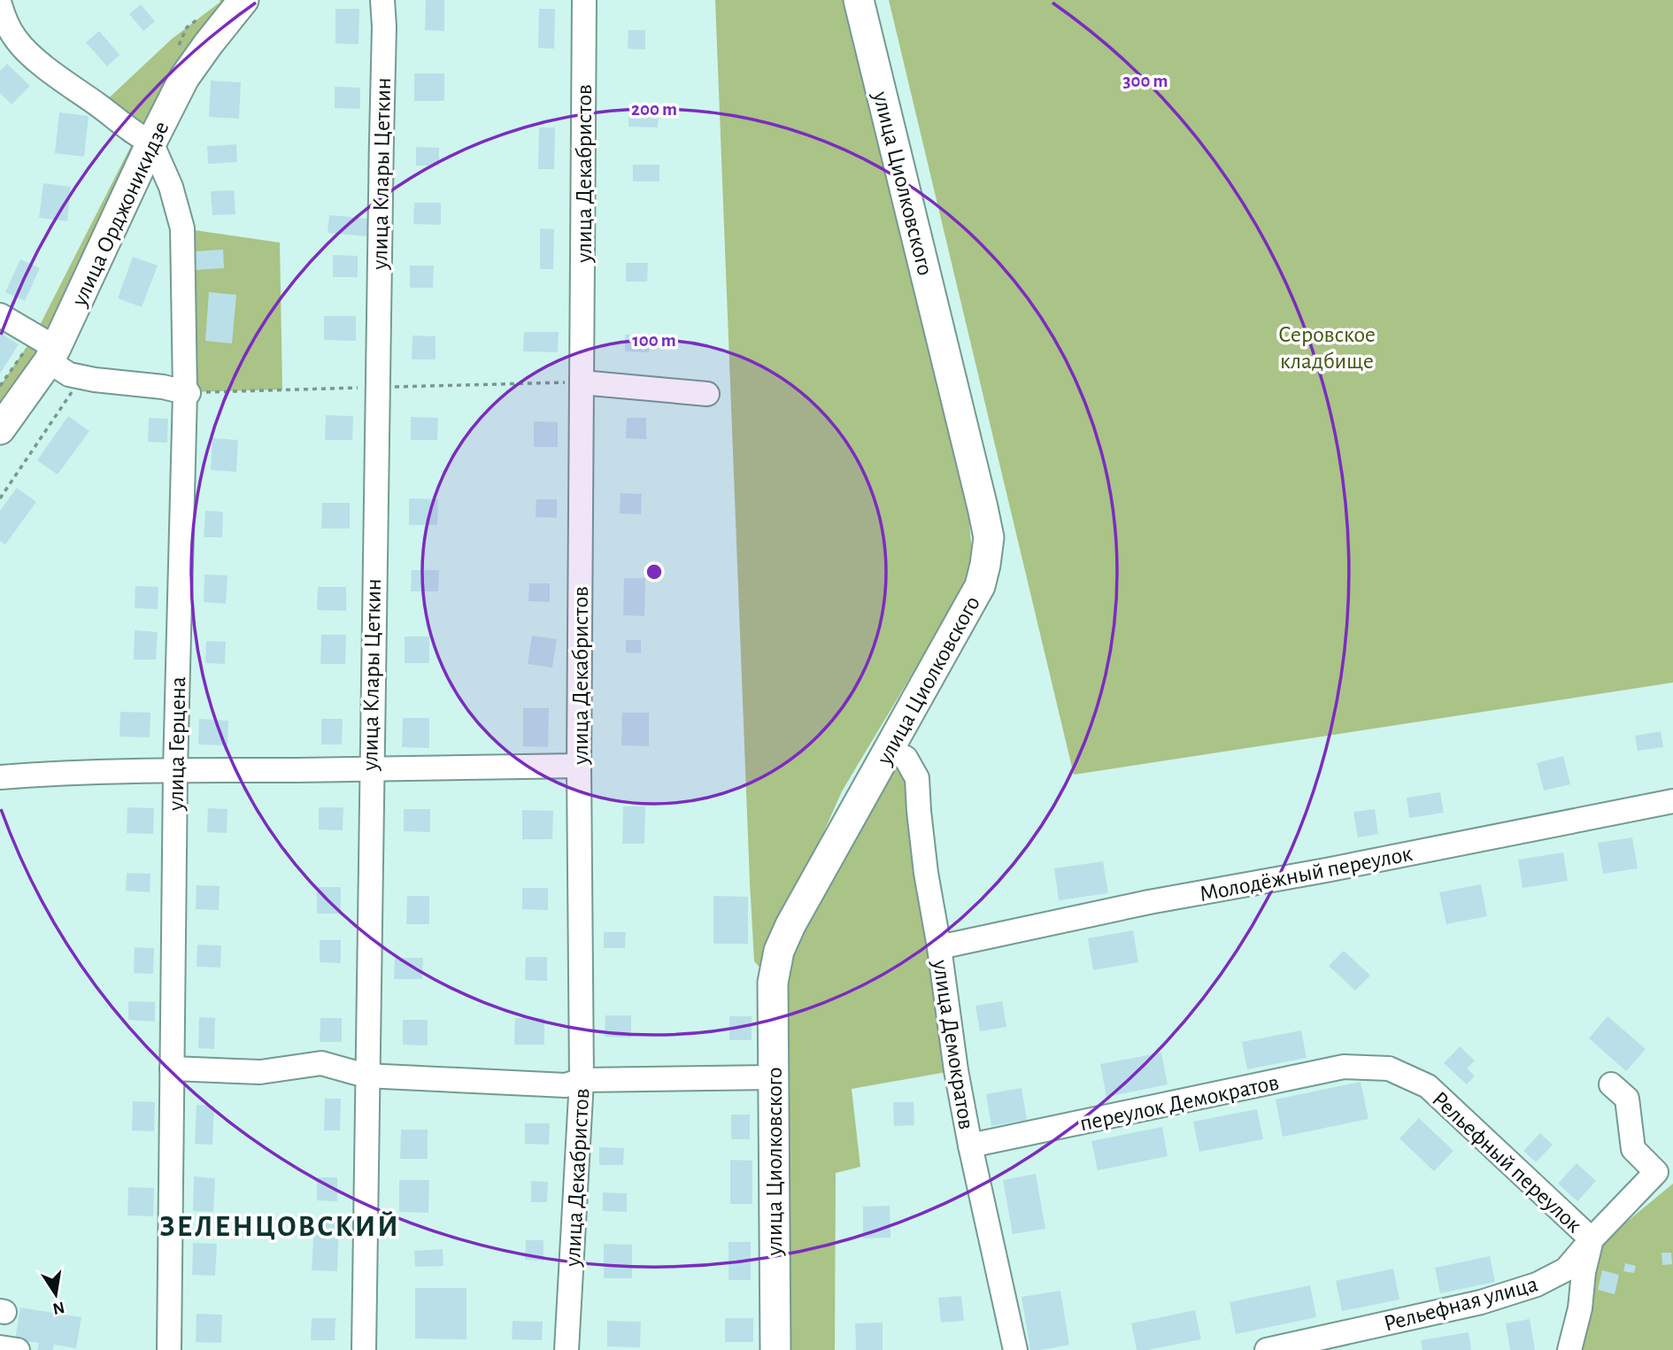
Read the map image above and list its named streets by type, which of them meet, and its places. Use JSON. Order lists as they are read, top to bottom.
{
  "streets": {
    "main road": ["улица Циолковского", "улица Орджоникидзе"],
    "street": [
      "улица Клары Цеткин",
      "улица Декабристов",
      "улица Герцена",
      "Молодёжный переулок",
      "улица Демократов",
      "переулок Демократов",
      "Рельефный переулок",
      "Рельефная улица"
    ]
  },
  "crossings": [
    ["улица Циолковского", "улица Демократов"],
    ["улица Орджоникидзе", "улица Герцена"],
    ["Молодёжный переулок", "улица Демократов"],
    ["улица Демократов", "переулок Демократов"],
    ["переулок Демократов", "Рельефный переулок"],
    ["Рельефный переулок", "Рельефная улица"]
  ],
  "districts": ["ЗЕЛЕНЦОВСКИЙ"],
  "parks": ["Серовское кладбище"],
  "north": "bottom",
  "rings": ["300 m", "200 m", "100 m"]
}
